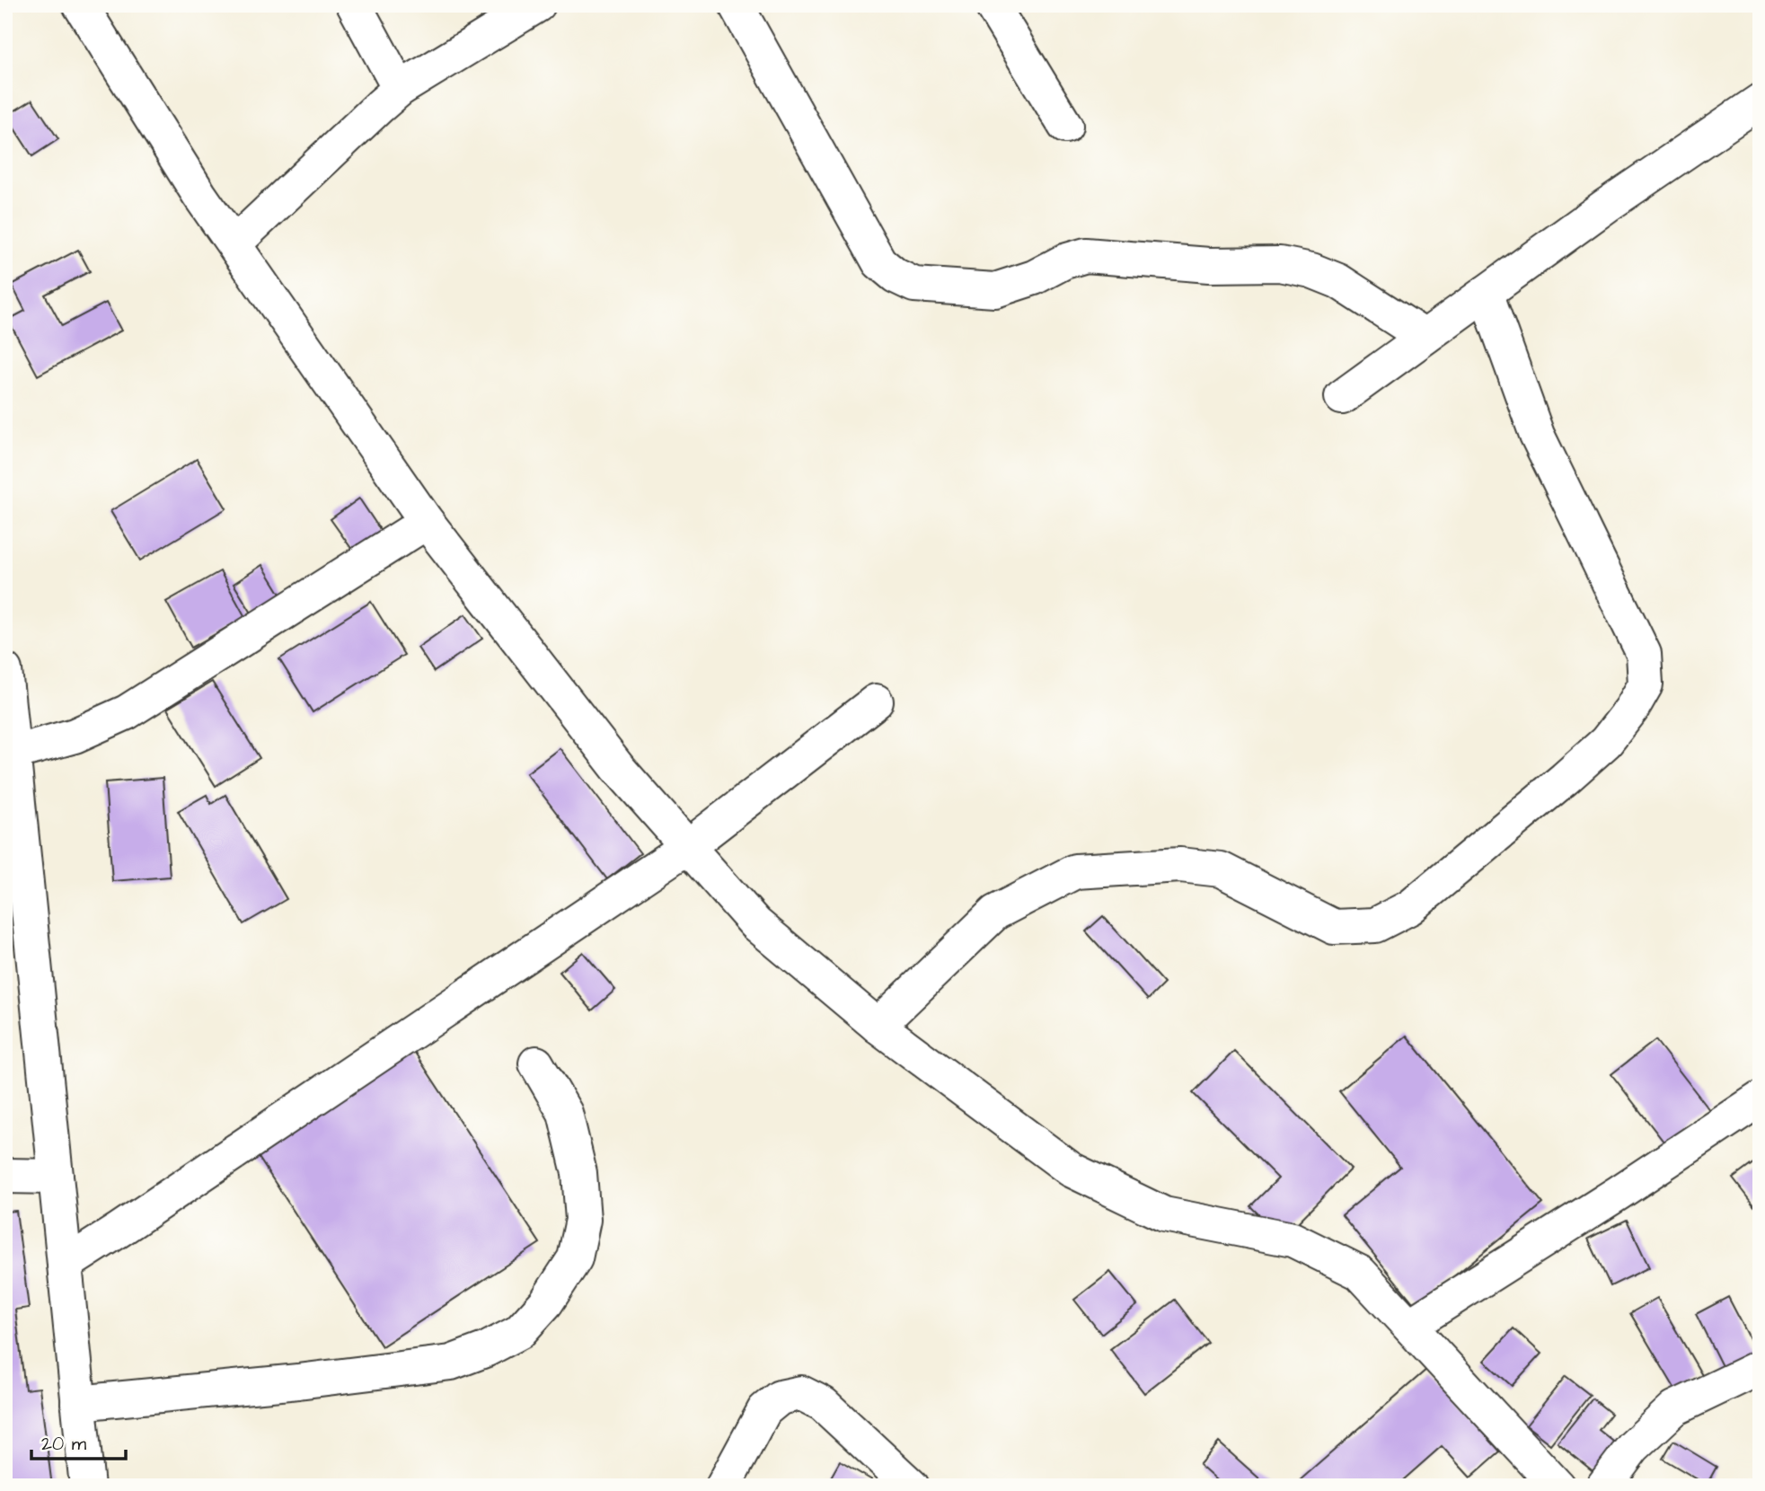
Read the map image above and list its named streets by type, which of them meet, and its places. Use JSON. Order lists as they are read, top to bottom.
{
  "scale_bar": "20 m"
}
